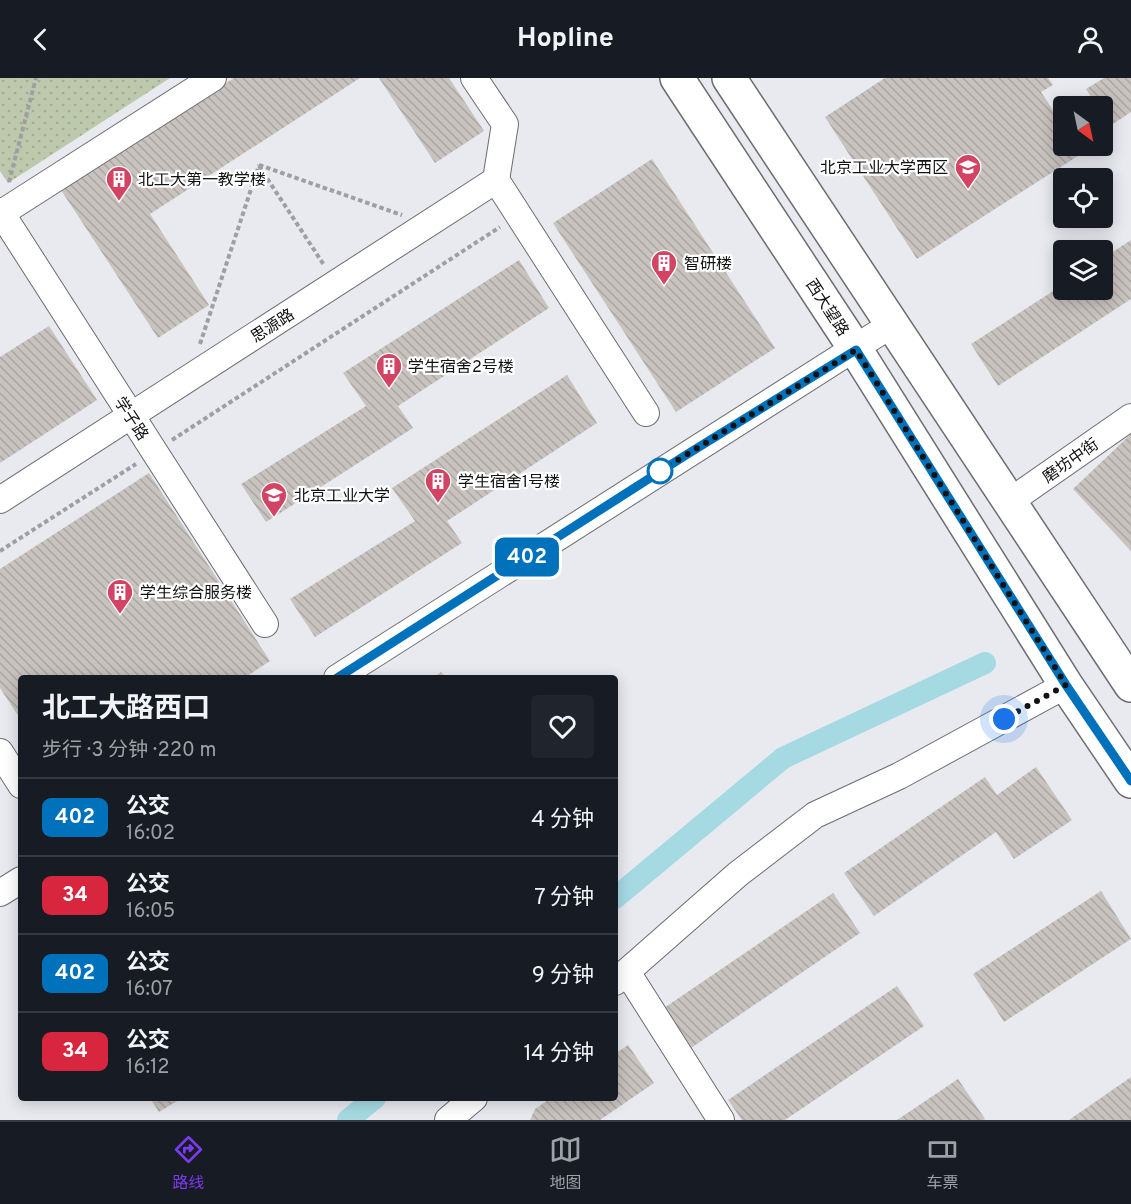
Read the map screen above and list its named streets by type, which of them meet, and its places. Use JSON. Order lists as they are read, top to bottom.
{
  "streets": {
    "main road": ["西大望路"],
    "street": ["思源路", "学子路", "磨坊中街"]
  },
  "crossings": [
    ["思源路", "学子路"]
  ],
  "places": {
    "school or university": ["北京工业大学西区", "北京工业大学"],
    "building": [
      "北工大第一教学楼",
      "智研楼",
      "学生宿舍2号楼",
      "学生宿舍1号楼",
      "学生综合服务楼"
    ]
  },
  "lines": ["bus line 402"],
  "north": "bottom right",
  "page": {
    "header": "Hopline",
    "on_map": "402",
    "heading": ["北工大路西口", "步行 · 3 分钟 · 220 m"],
    "list": [
      {
        "mark": "402",
        "name": "公交",
        "note": "16:02",
        "value": "4 分钟"
      },
      {
        "mark": "34",
        "name": "公交",
        "note": "16:05",
        "value": "7 分钟"
      },
      {
        "mark": "402",
        "name": "公交",
        "note": "16:07",
        "value": "9 分钟"
      },
      {
        "mark": "34",
        "name": "公交",
        "note": "16:12",
        "value": "14 分钟"
      }
    ],
    "tabs": ["路线", "地图", "车票"]
  }
}
